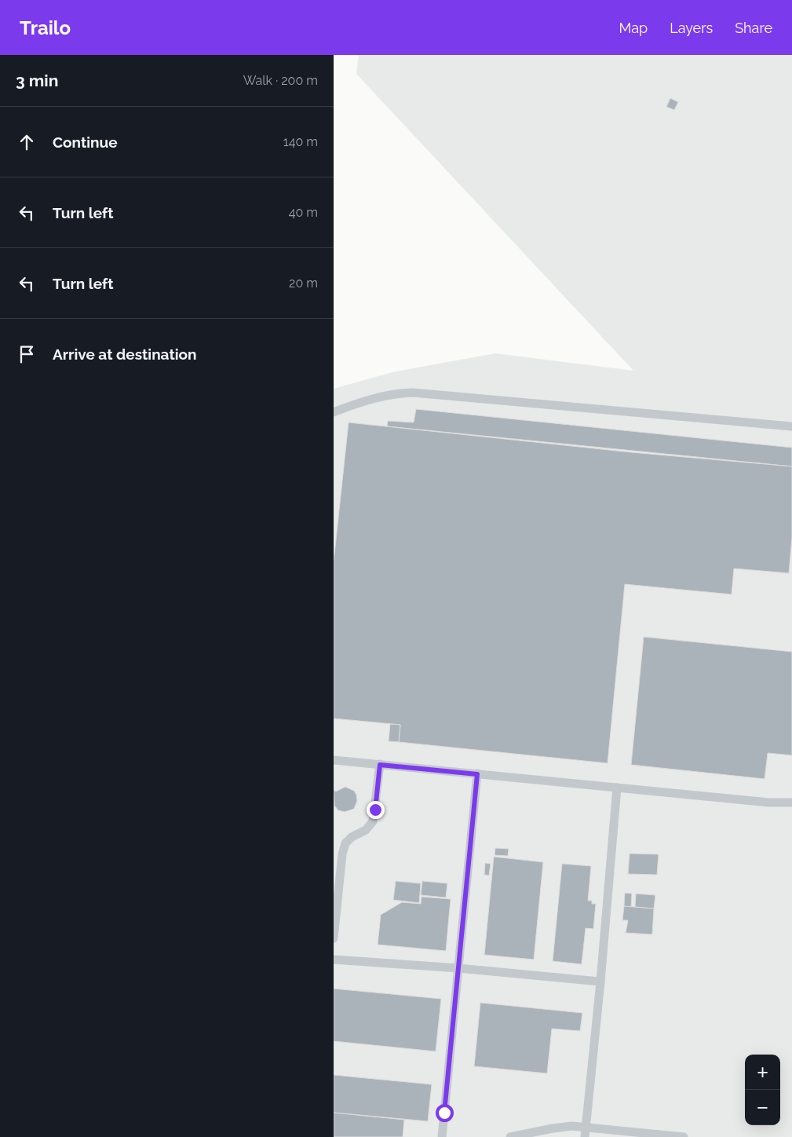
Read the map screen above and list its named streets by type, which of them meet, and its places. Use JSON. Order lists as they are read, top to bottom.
{
  "page": {
    "header": "Trailo",
    "nav": ["Map", "Layers", "Share"],
    "heading": ["3 min", "Walk · 200 m"],
    "list": [
      ["Continue", "140 m"],
      ["Turn left", "40 m"],
      ["Turn left", "20 m"],
      "Arrive at destination"
    ],
    "map_buttons": ["+", "−"]
  }
}
